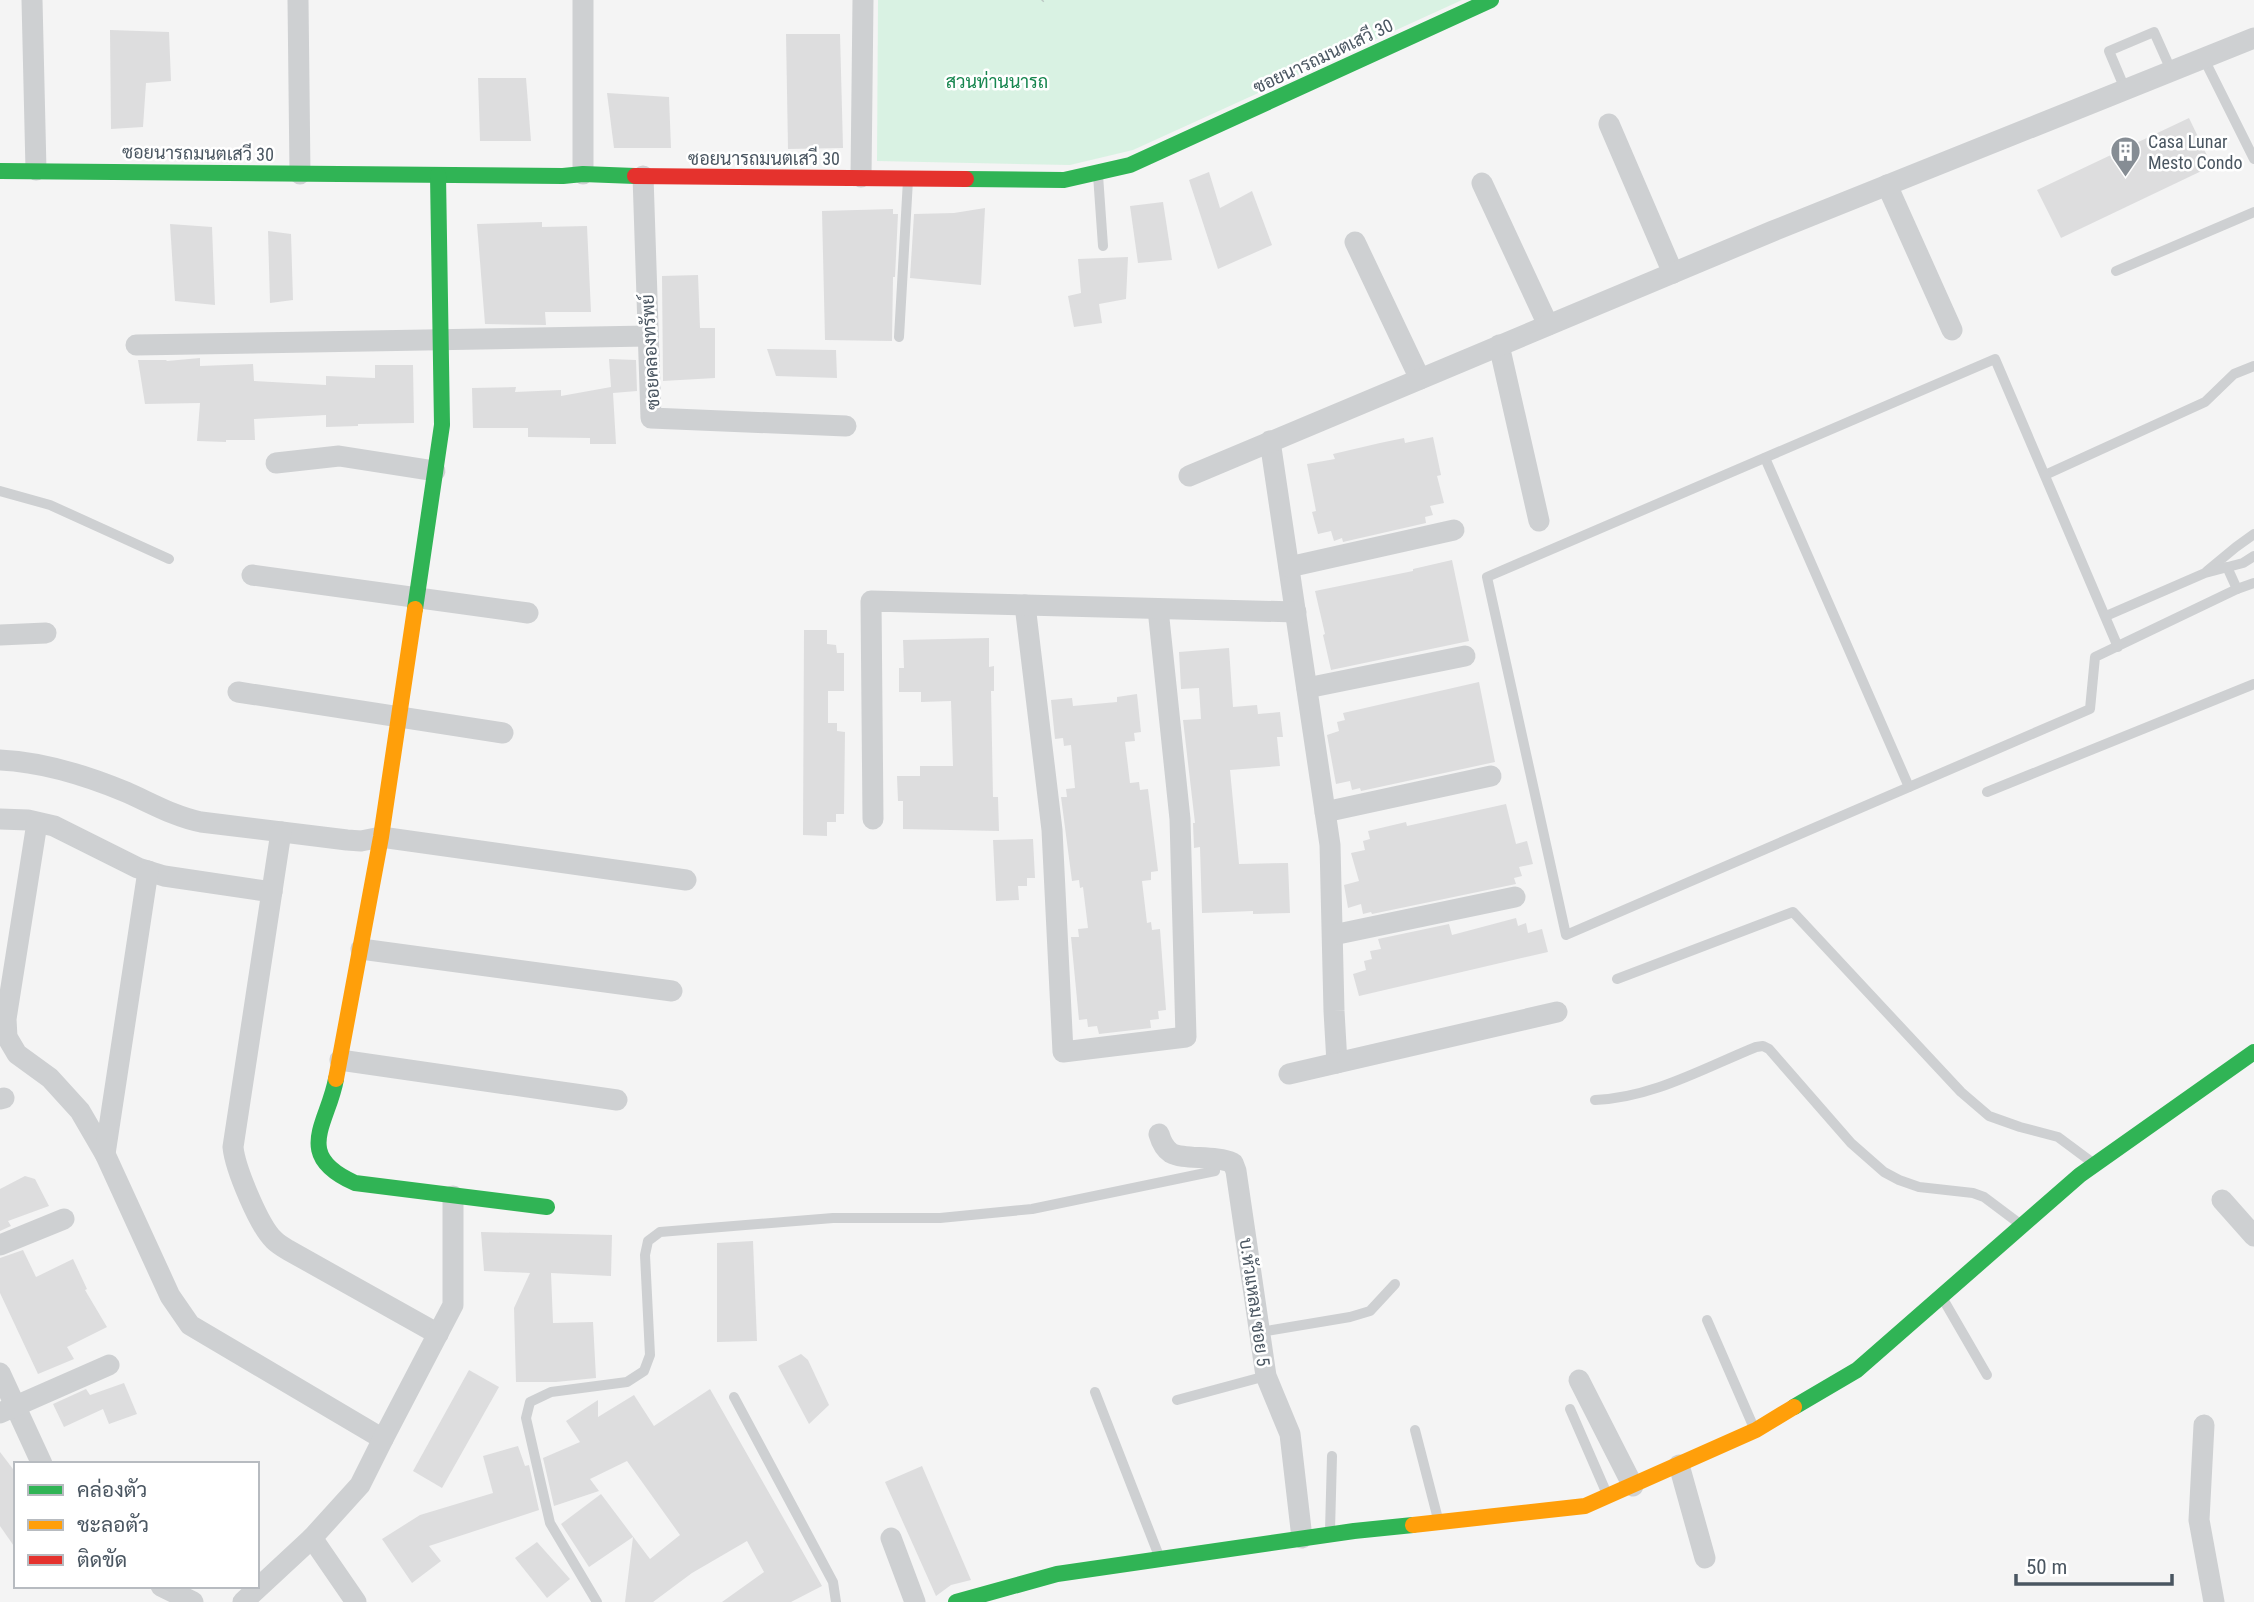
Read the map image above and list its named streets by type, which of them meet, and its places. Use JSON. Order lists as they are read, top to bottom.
{
  "streets": {
    "street": ["ซอยนารถมนตเสวี 30", "ซอยคลองทรัพย์", "บ.หัวแหลม ซอย 5"]
  },
  "crossings": [
    ["ซอยนารถมนตเสวี 30", "ซอยคลองทรัพย์"]
  ],
  "parks": ["สวนท่านนารถ"],
  "places": {
    "building": ["Casa Lunar Mesto Condo"]
  },
  "legend": ["คล่องตัว", "ชะลอตัว", "ติดขัด"],
  "scale_bar": "50 m"
}
